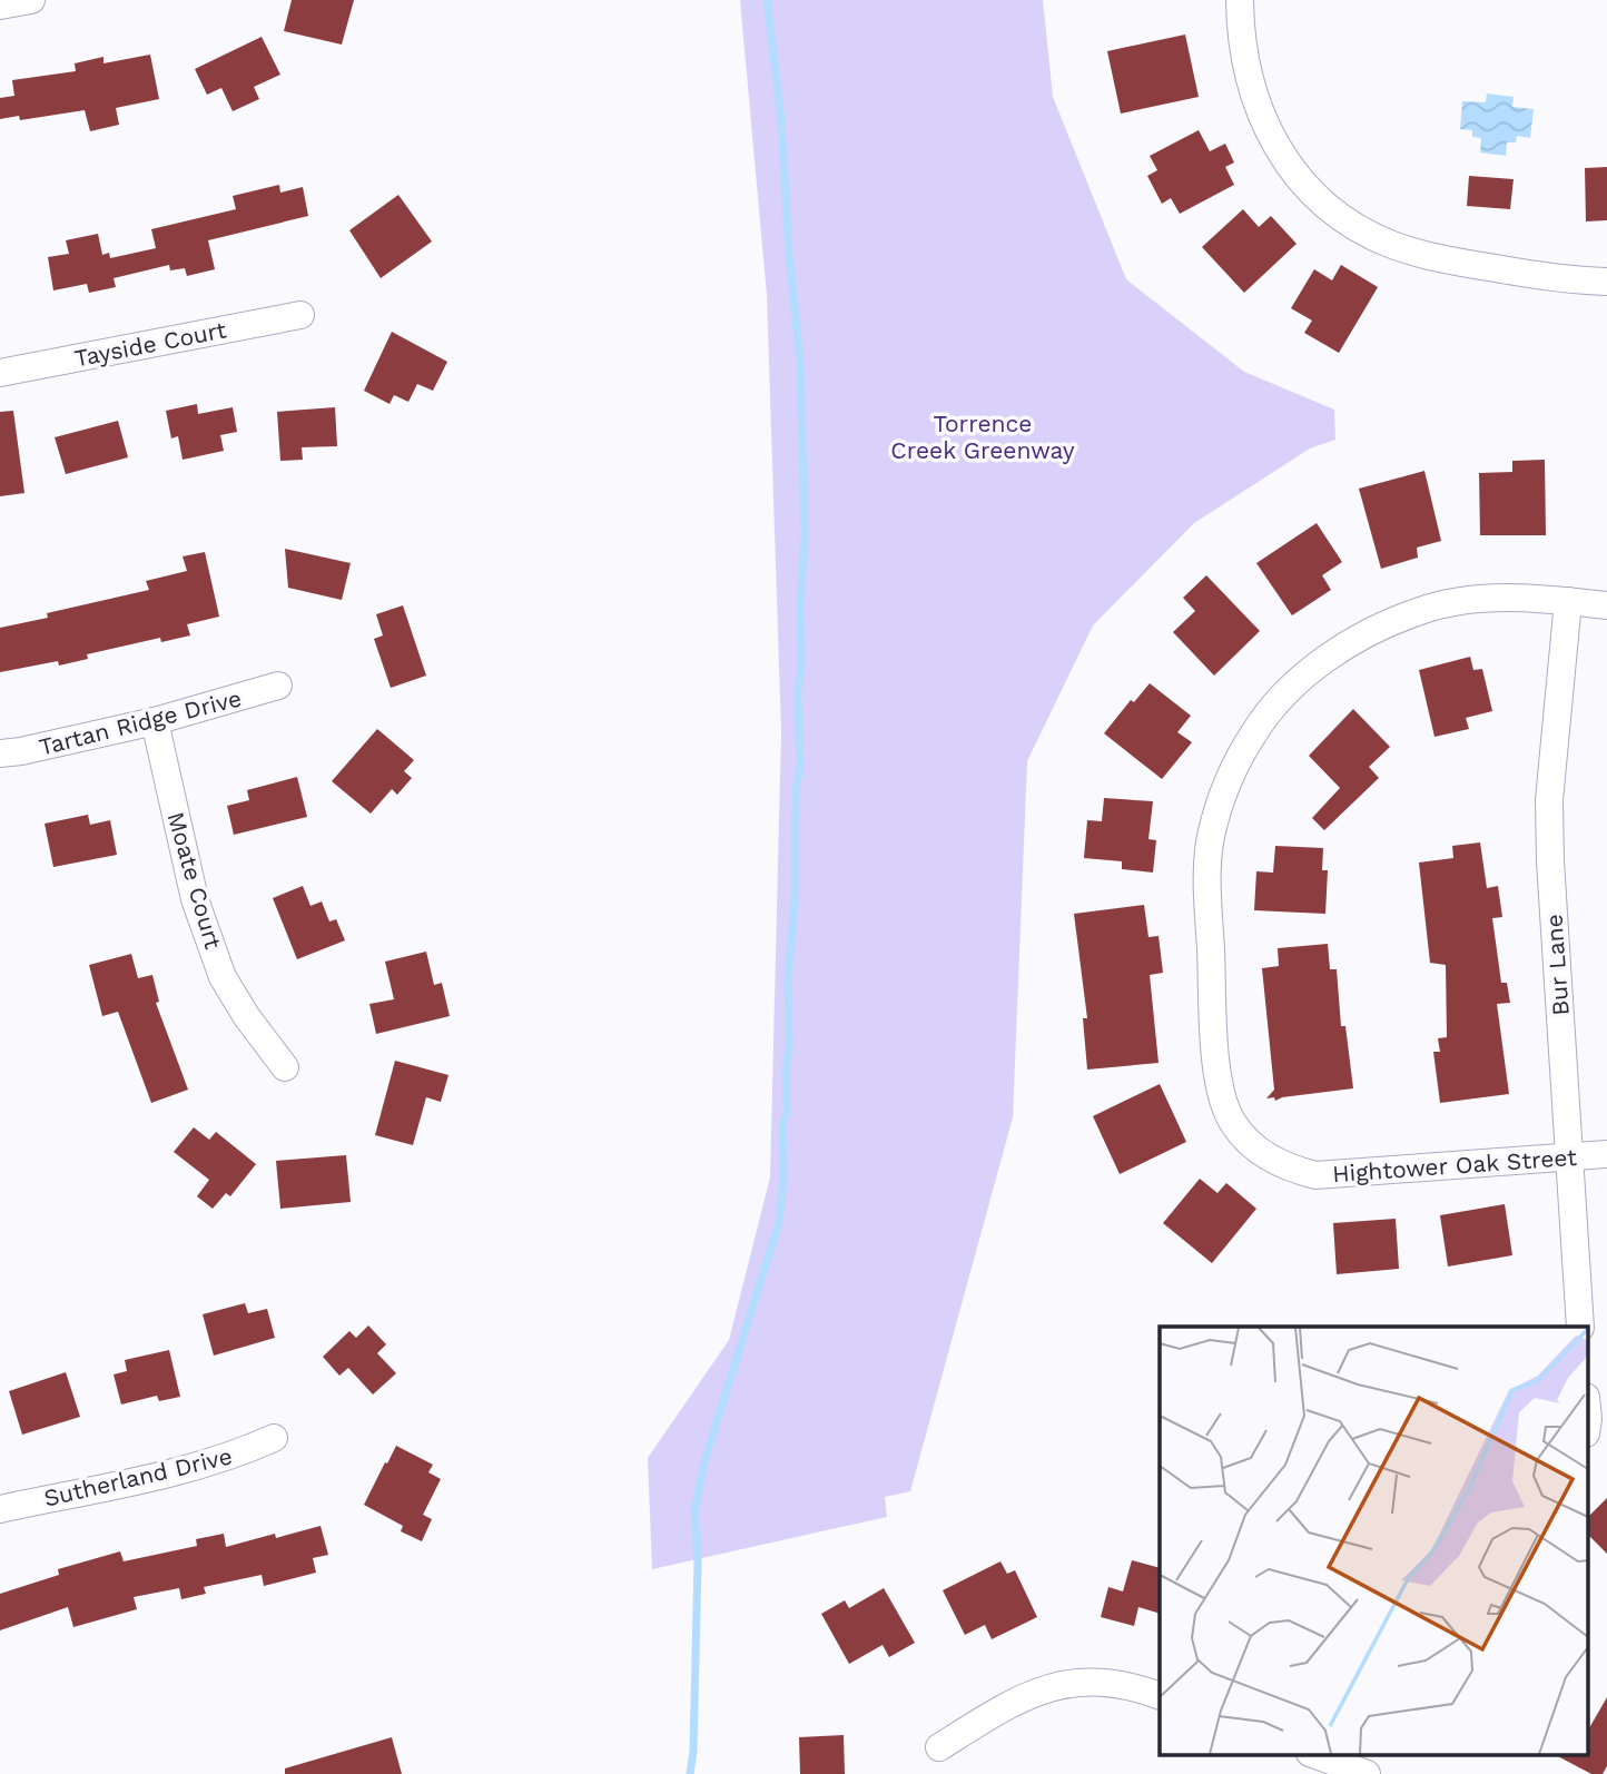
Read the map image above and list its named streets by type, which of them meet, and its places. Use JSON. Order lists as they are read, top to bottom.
{
  "streets": {
    "street": [
      "Tayside Court",
      "Tartan Ridge Drive",
      "Moate Court",
      "Bur Lane",
      "Hightower Oak Street",
      "Sutherland Drive"
    ]
  },
  "crossings": [
    ["Tartan Ridge Drive", "Moate Court"],
    ["Bur Lane", "Hightower Oak Street"]
  ],
  "parks": ["Torrence Creek Greenway"]
}
